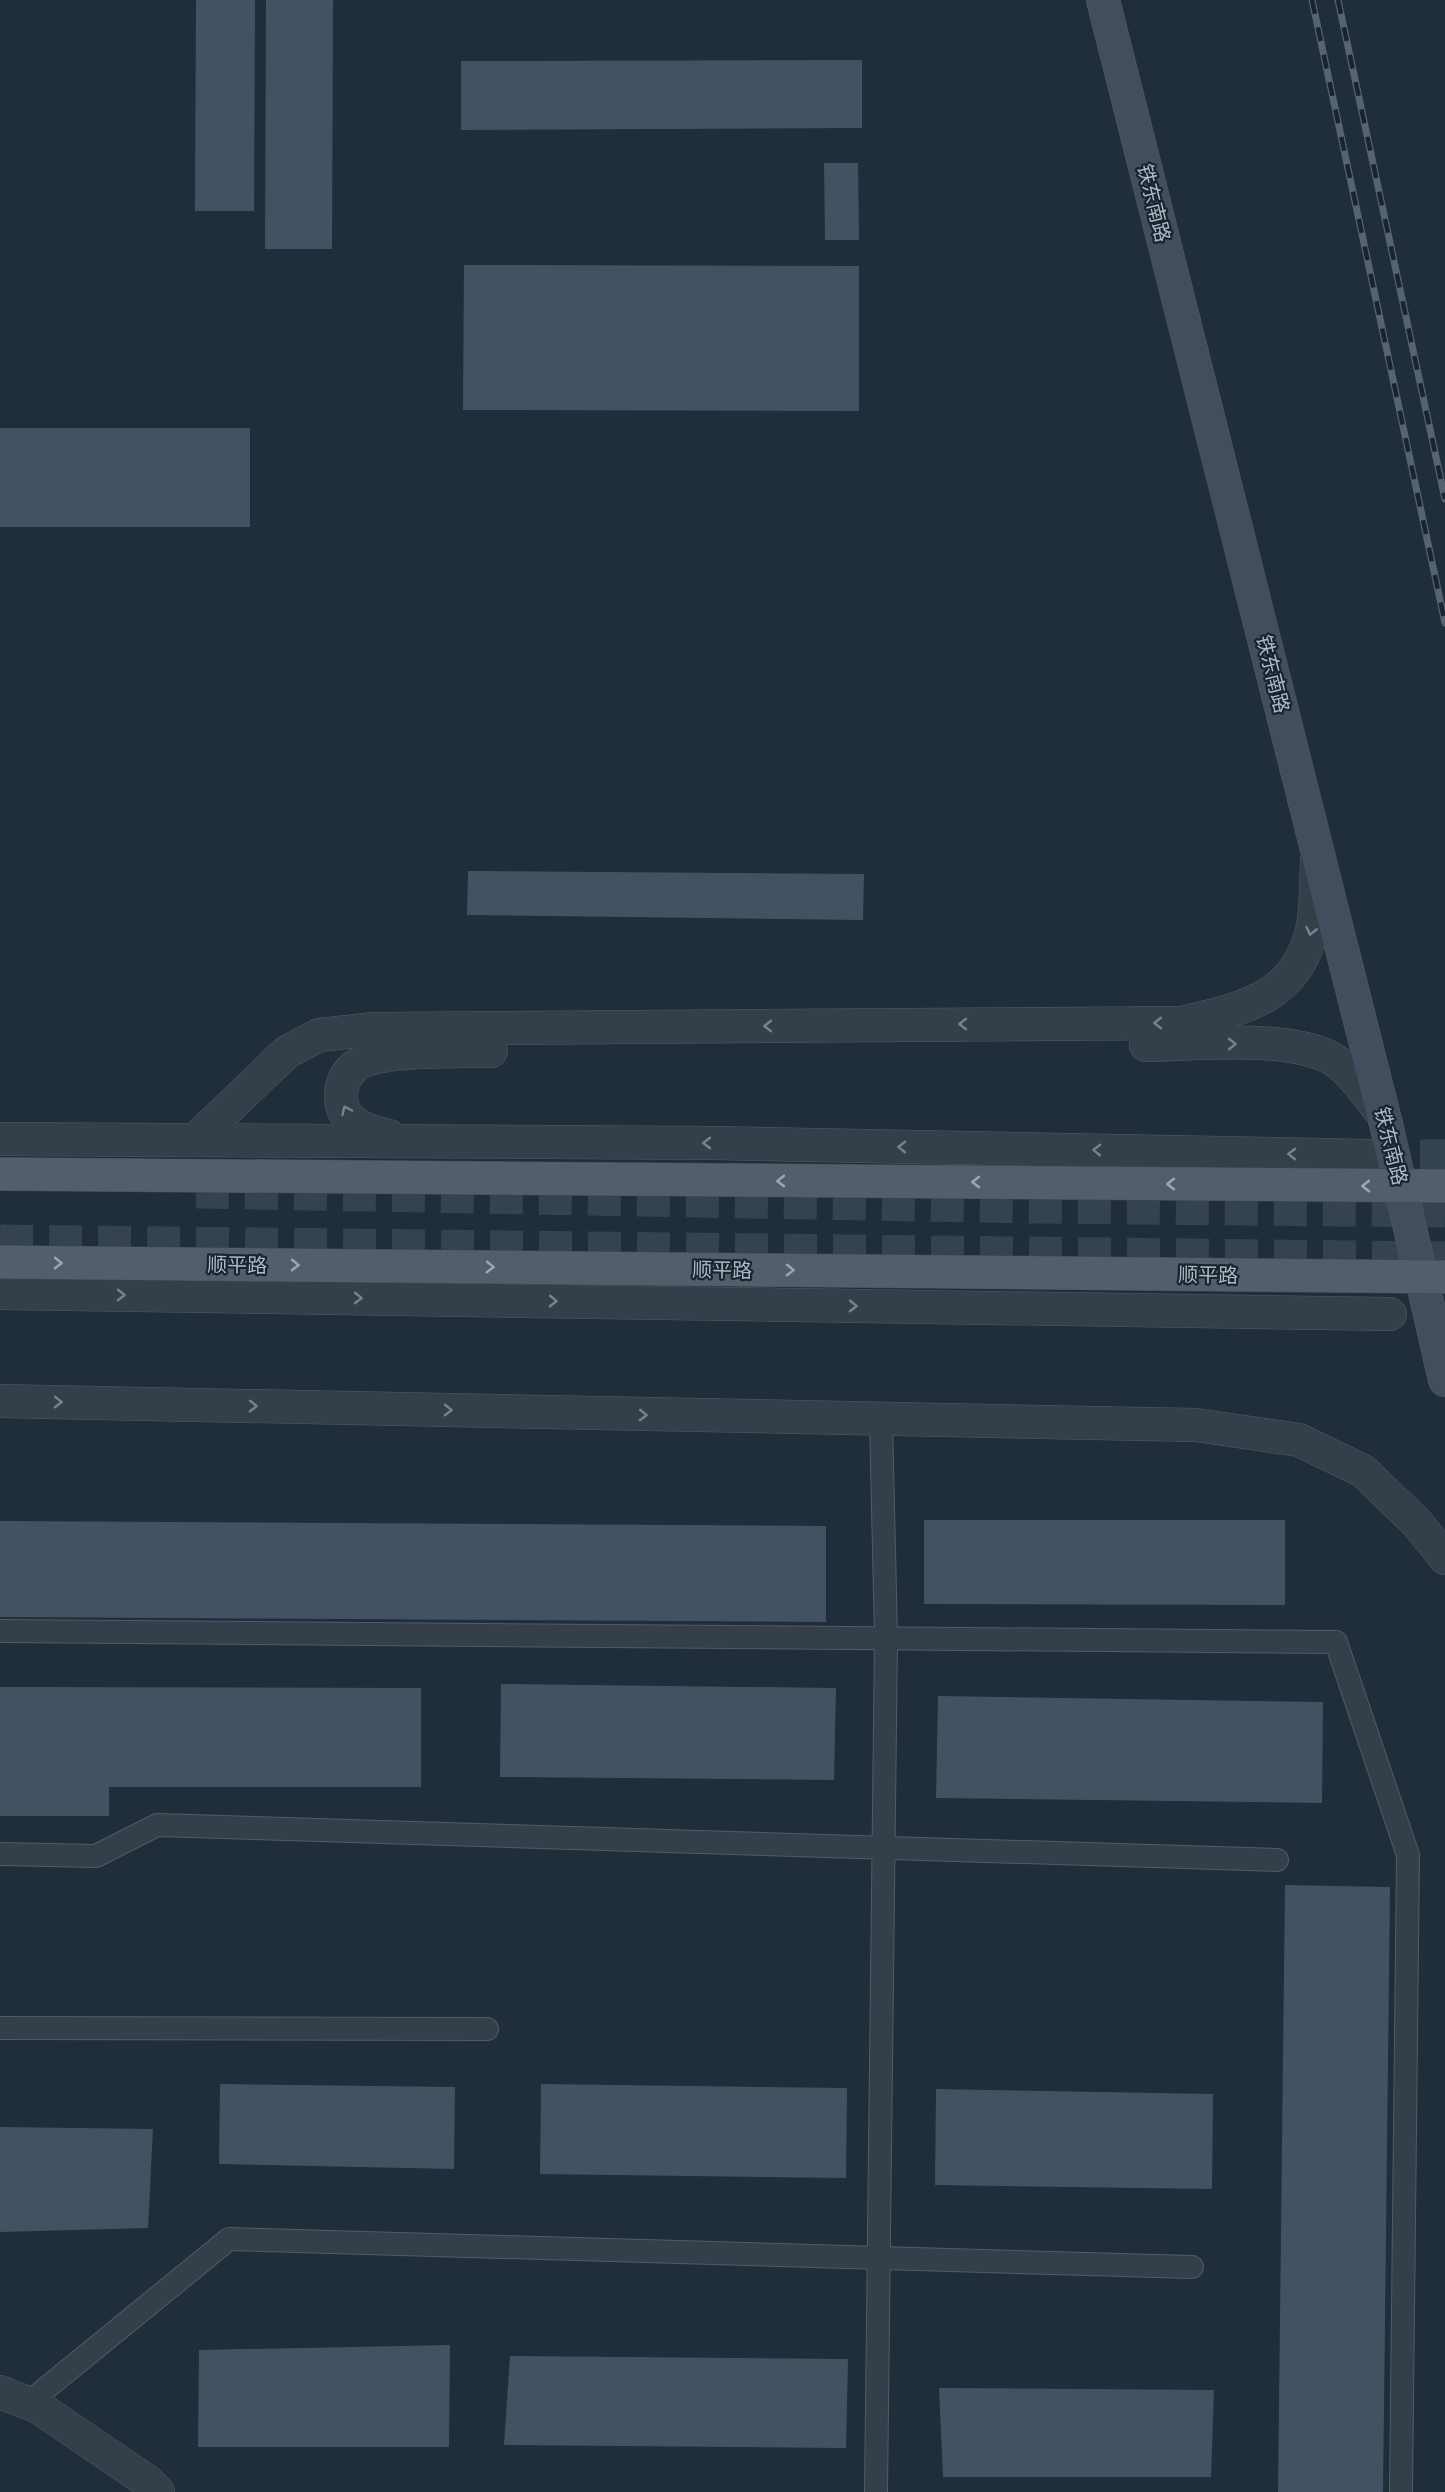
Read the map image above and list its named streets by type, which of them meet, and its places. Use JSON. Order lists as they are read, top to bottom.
{
  "streets": {
    "main road": ["铁东南路", "顺平路"]
  }
}
